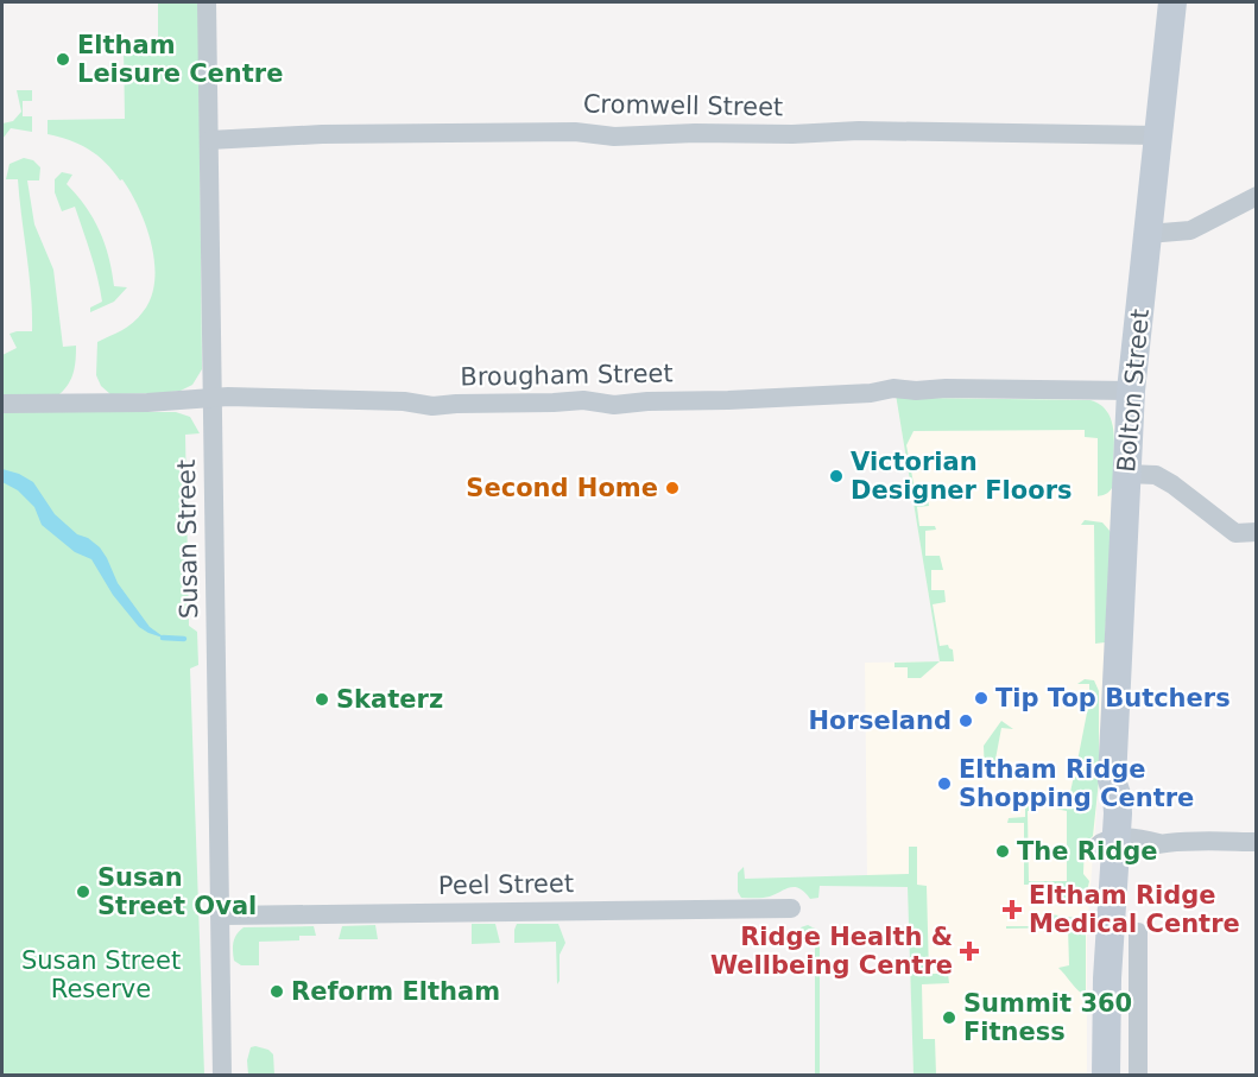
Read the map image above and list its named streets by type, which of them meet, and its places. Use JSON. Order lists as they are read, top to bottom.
{
  "streets": {
    "main road": ["Bolton Street"],
    "street": [
      "Cromwell Street",
      "Brougham Street",
      "Susan Street",
      "Peel Street"
    ]
  },
  "crossings": [
    ["Cromwell Street", "Bolton Street"],
    ["Cromwell Street", "Susan Street"],
    ["Brougham Street", "Bolton Street"],
    ["Brougham Street", "Susan Street"],
    ["Susan Street", "Peel Street"]
  ],
  "parks": ["Susan Street Reserve"],
  "places": {
    "other": [
      "Eltham Leisure Centre",
      "Victorian Designer Floors",
      "Second Home",
      "Tip Top Butchers",
      "Skaterz",
      "Horseland",
      "Eltham Ridge Shopping Centre",
      "The Ridge",
      "Susan Street Oval",
      "Reform Eltham",
      "Summit 360 Fitness"
    ],
    "health": ["Eltham Ridge Medical Centre", "Ridge Health & Wellbeing Centre"]
  }
}
